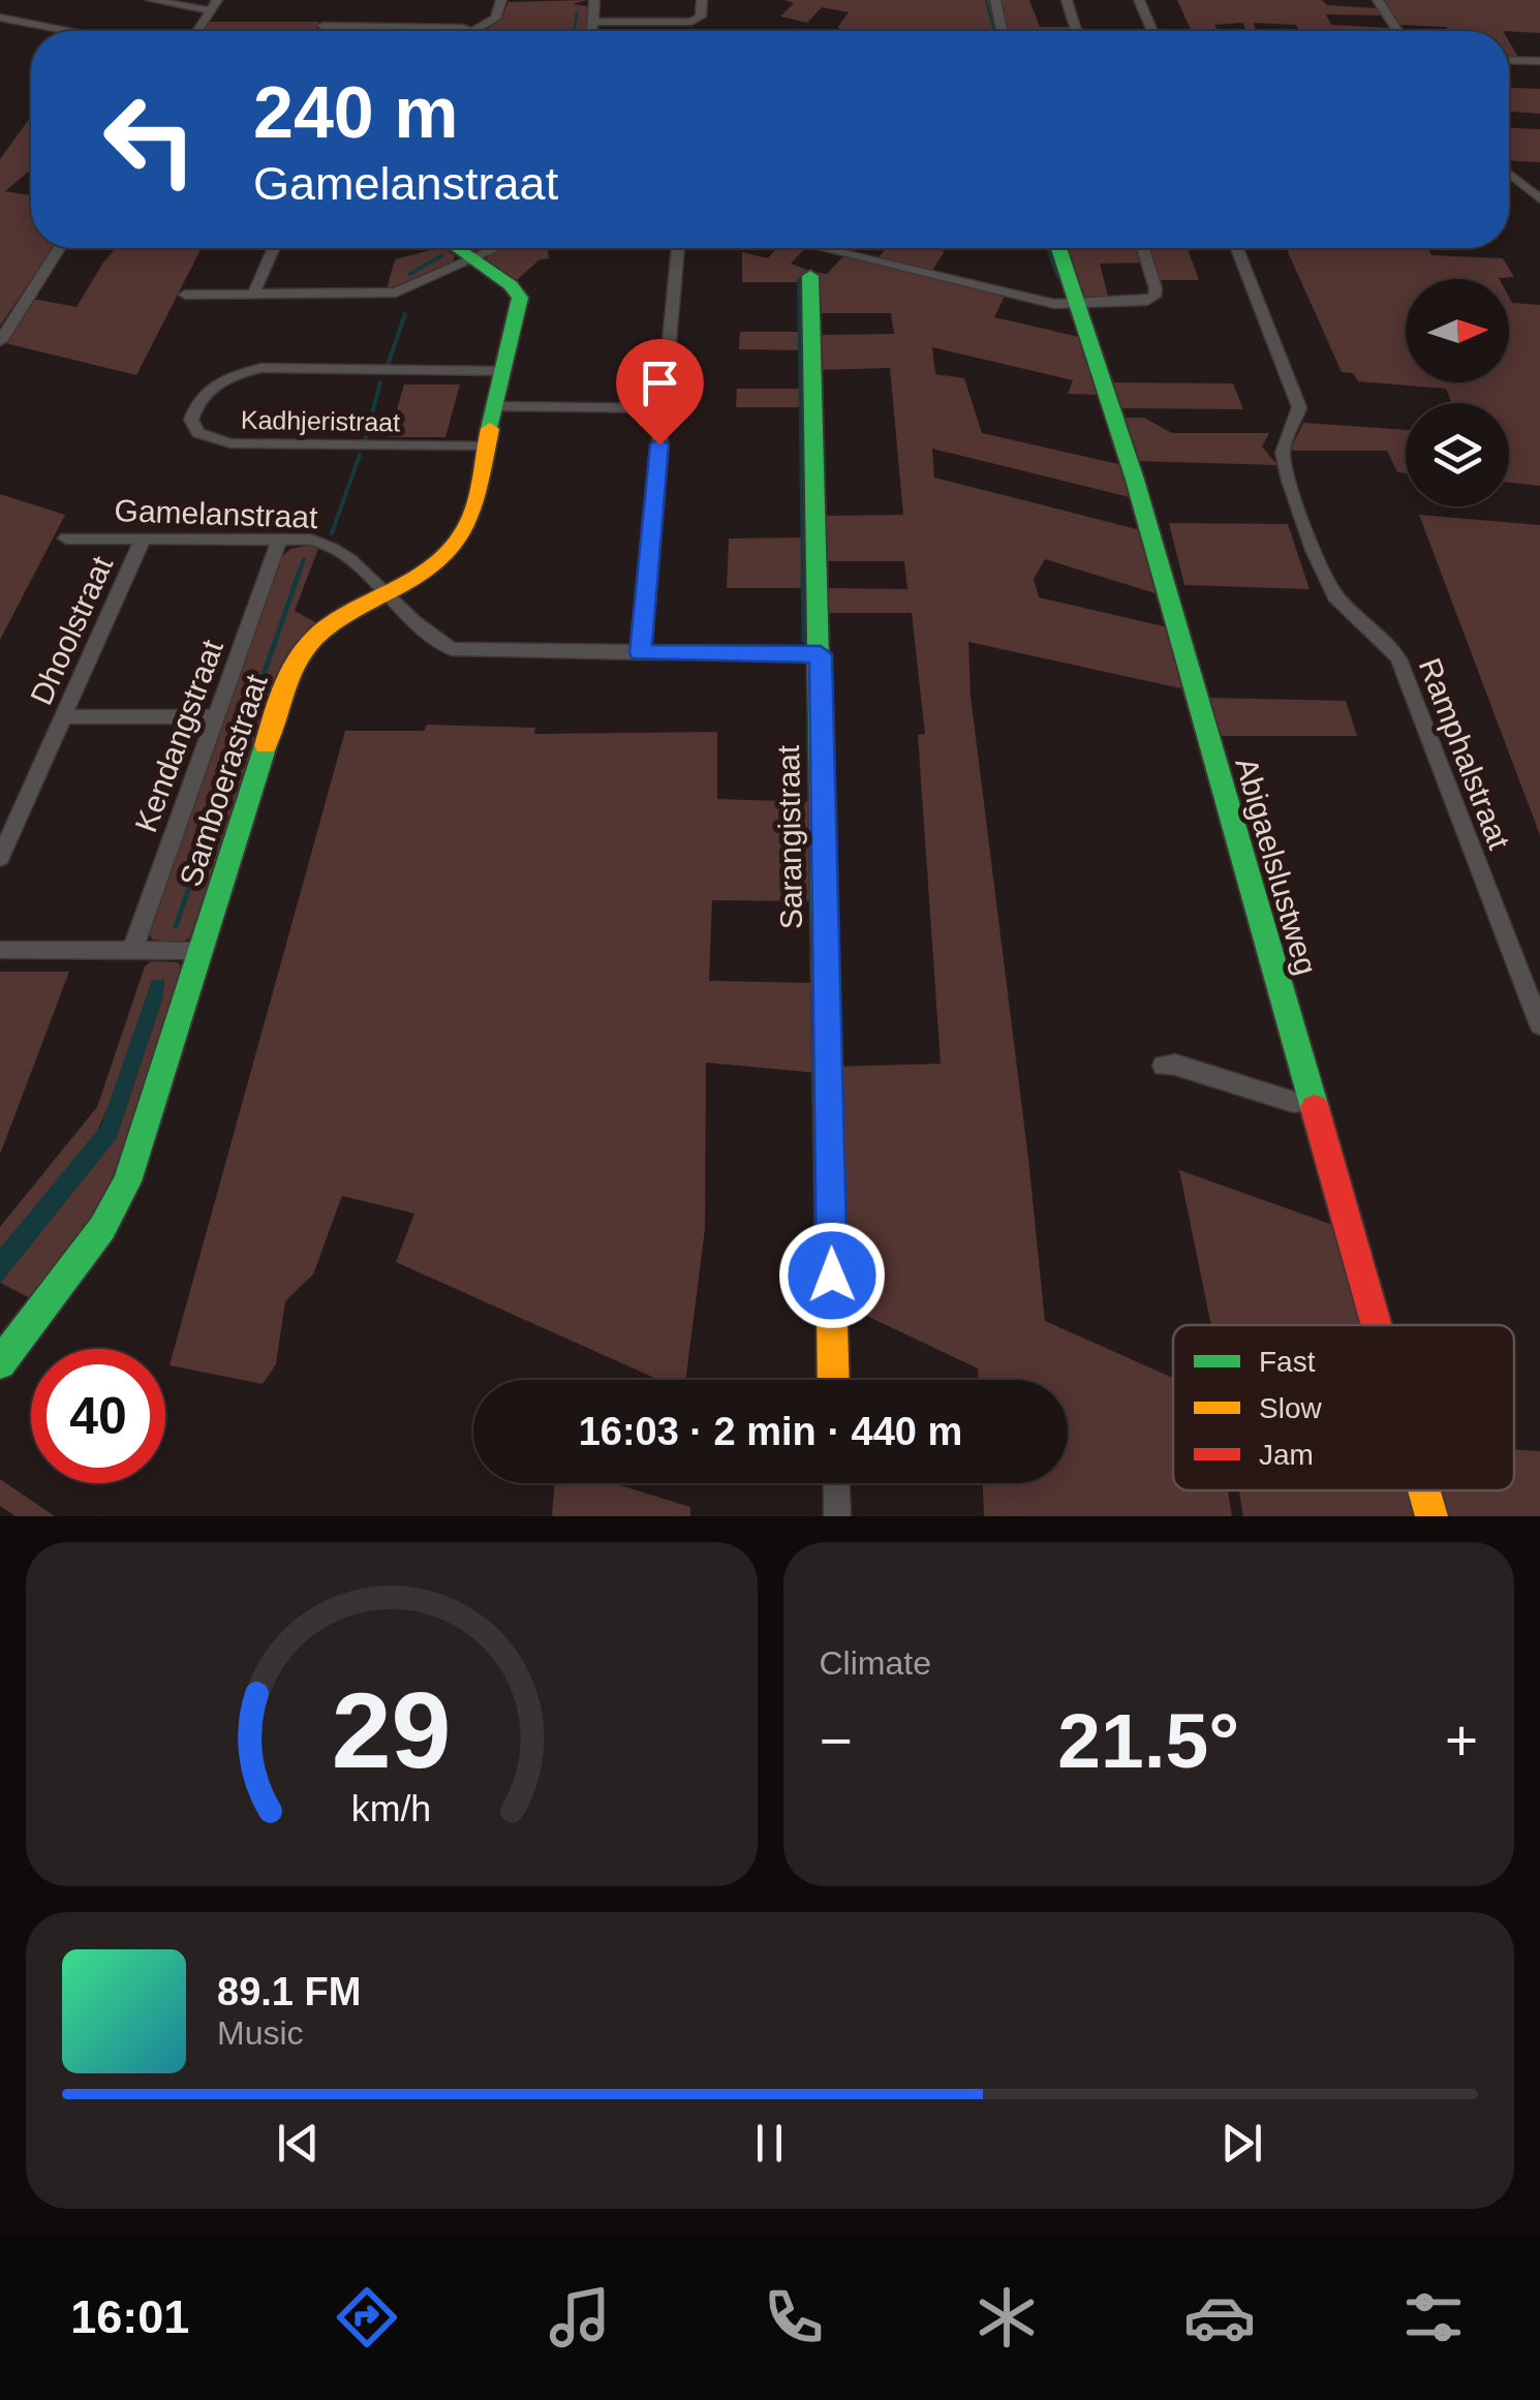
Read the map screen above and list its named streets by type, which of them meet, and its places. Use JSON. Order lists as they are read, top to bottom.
{
  "streets": {
    "street": [
      "Kadhjeristraat",
      "Gamelanstraat",
      "Dhoolstraat",
      "Kendangstraat",
      "Ramphalstraat",
      "Samboerastraat",
      "Sarangistraat",
      "Abigaelslustweg"
    ]
  },
  "crossings": [
    ["Kadhjeristraat", "Samboerastraat"],
    ["Gamelanstraat", "Dhoolstraat"],
    ["Gamelanstraat", "Kendangstraat"],
    ["Gamelanstraat", "Samboerastraat"],
    ["Gamelanstraat", "Sarangistraat"]
  ],
  "legend": ["Fast", "Slow", "Jam"],
  "north": "right",
  "page": {
    "turn": ["240 m", "Gamelanstraat"],
    "limit": "40",
    "trip": "16:03 · 2 min · 440 m",
    "tile": "Climate",
    "heat": ["−", "21.5°", "+"],
    "song": ["89.1 FM", "Music"],
    "tabs": "16:01",
    "gauge": ["29", "km/h"]
  }
}
